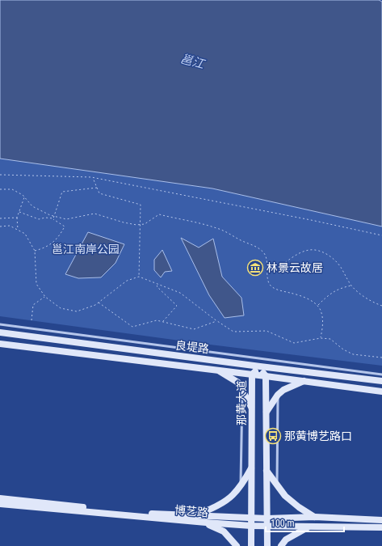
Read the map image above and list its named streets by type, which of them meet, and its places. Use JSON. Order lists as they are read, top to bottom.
{
  "streets": {
    "main road": ["良堤路", "那黄大道", "博艺路"]
  },
  "crossings": [
    ["良堤路", "那黄大道"],
    ["那黄大道", "博艺路"]
  ],
  "water": ["邕江"],
  "parks": ["邕江南岸公园"],
  "places": {
    "museum": ["林景云故居"],
    "bus stop": ["那黄博艺路口"]
  },
  "scale_bar": "100 m"
}
